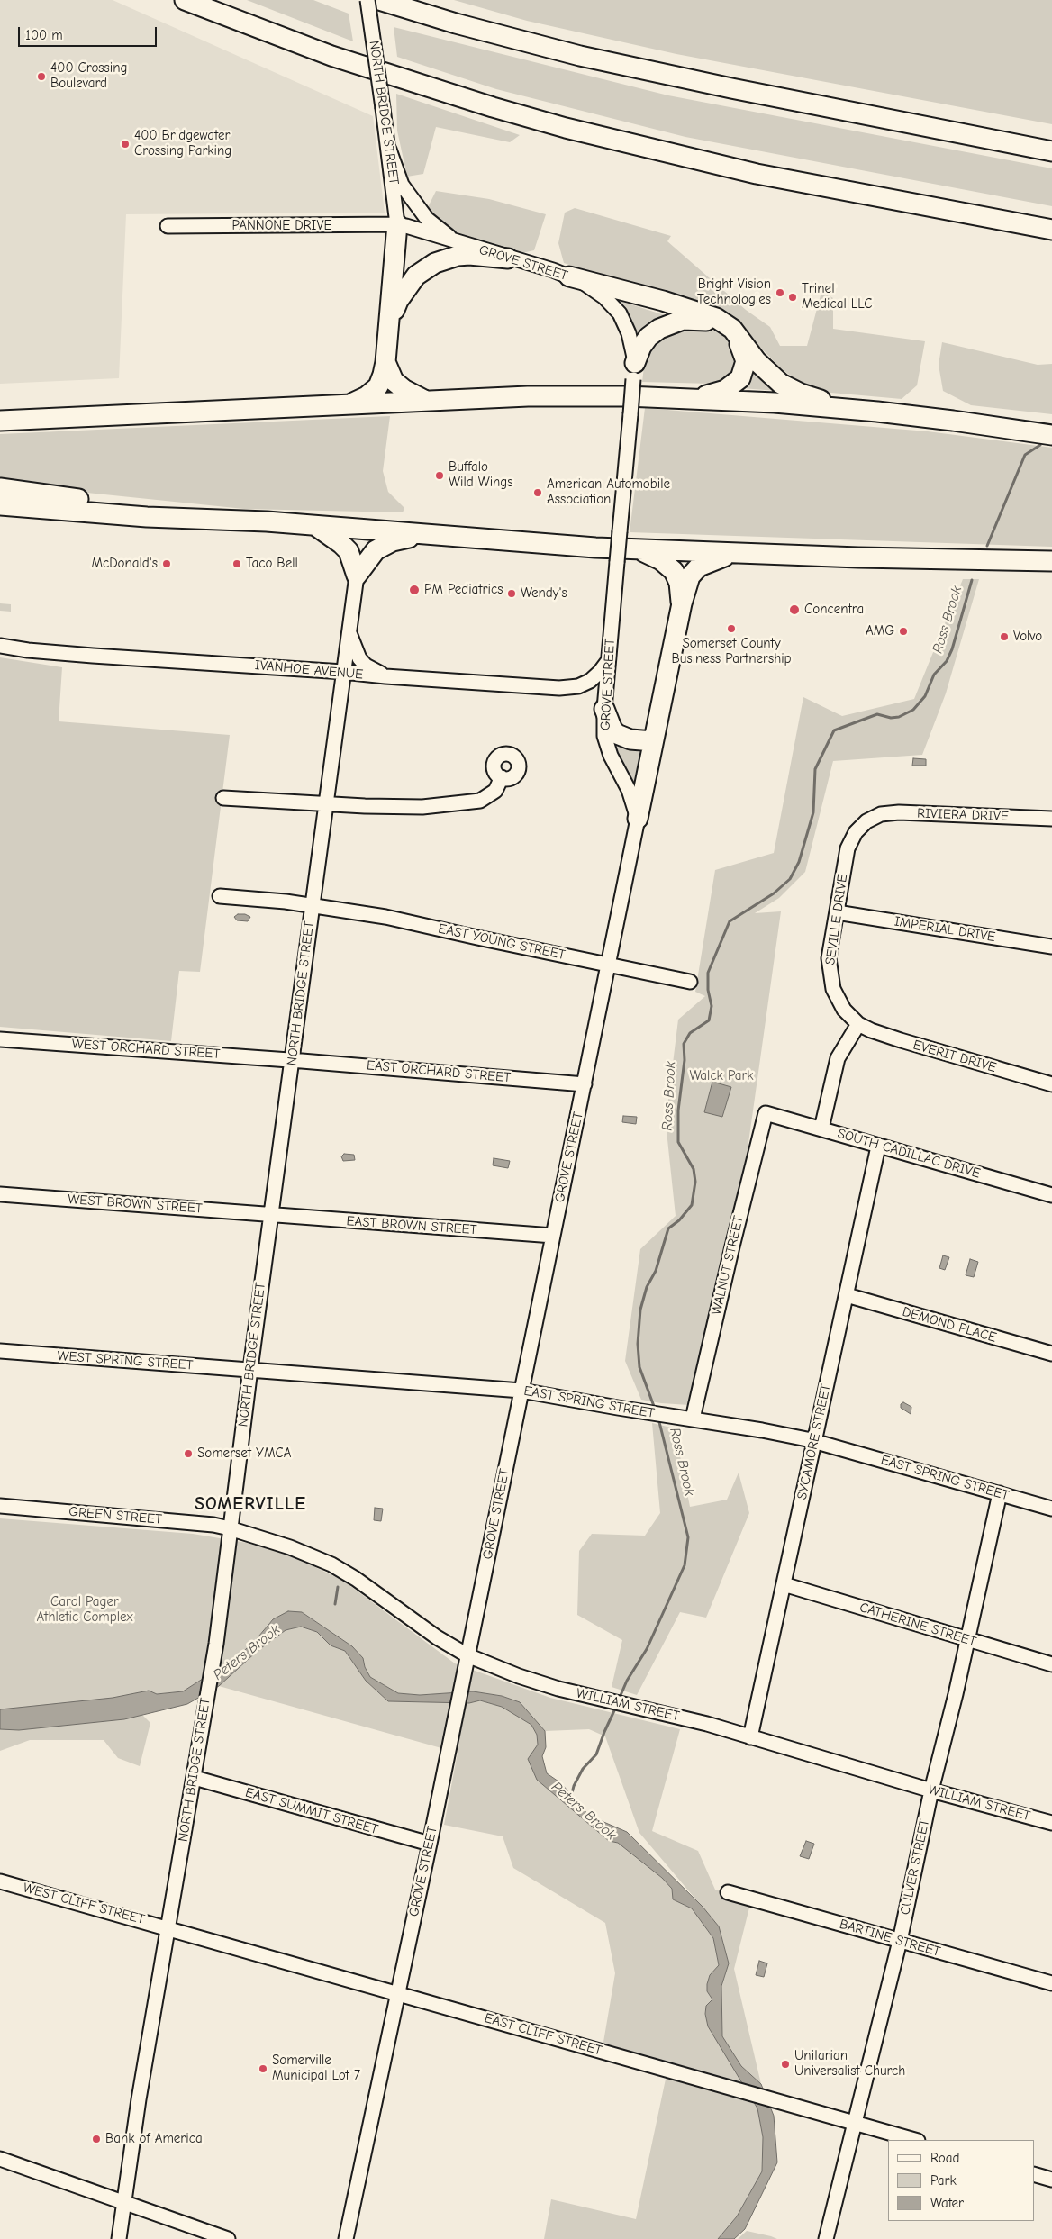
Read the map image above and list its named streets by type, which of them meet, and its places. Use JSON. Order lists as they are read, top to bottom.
{
  "streets": {
    "street": [
      "NORTH BRIDGE STREET",
      "PANNONE DRIVE",
      "GROVE STREET",
      "IVANHOE AVENUE",
      "RIVIERA DRIVE",
      "SEVILLE DRIVE",
      "IMPERIAL DRIVE",
      "EAST YOUNG STREET",
      "WEST ORCHARD STREET",
      "EVERIT DRIVE",
      "EAST ORCHARD STREET",
      "SOUTH CADILLAC DRIVE",
      "WEST BROWN STREET",
      "EAST BROWN STREET",
      "WALNUT STREET",
      "DEMOND PLACE",
      "WEST SPRING STREET",
      "EAST SPRING STREET",
      "SYCAMORE STREET",
      "GREEN STREET",
      "CATHERINE STREET",
      "WILLIAM STREET",
      "EAST SUMMIT STREET",
      "CULVER STREET",
      "WEST CLIFF STREET",
      "BARTINE STREET",
      "EAST CLIFF STREET"
    ]
  },
  "crossings": [
    ["NORTH BRIDGE STREET", "PANNONE DRIVE"],
    ["NORTH BRIDGE STREET", "GROVE STREET"],
    ["NORTH BRIDGE STREET", "IVANHOE AVENUE"],
    ["NORTH BRIDGE STREET", "EAST YOUNG STREET"],
    ["NORTH BRIDGE STREET", "WEST ORCHARD STREET"],
    ["NORTH BRIDGE STREET", "EAST ORCHARD STREET"],
    ["NORTH BRIDGE STREET", "WEST BROWN STREET"],
    ["NORTH BRIDGE STREET", "EAST BROWN STREET"],
    ["NORTH BRIDGE STREET", "WEST SPRING STREET"],
    ["NORTH BRIDGE STREET", "EAST SPRING STREET"],
    ["NORTH BRIDGE STREET", "GREEN STREET"],
    ["NORTH BRIDGE STREET", "WILLIAM STREET"],
    ["NORTH BRIDGE STREET", "EAST SUMMIT STREET"],
    ["NORTH BRIDGE STREET", "WEST CLIFF STREET"],
    ["NORTH BRIDGE STREET", "EAST CLIFF STREET"],
    ["PANNONE DRIVE", "GROVE STREET"],
    ["GROVE STREET", "IVANHOE AVENUE"],
    ["GROVE STREET", "EAST YOUNG STREET"],
    ["GROVE STREET", "EAST ORCHARD STREET"],
    ["GROVE STREET", "EAST BROWN STREET"],
    ["GROVE STREET", "EAST SPRING STREET"],
    ["GROVE STREET", "WILLIAM STREET"],
    ["GROVE STREET", "EAST SUMMIT STREET"],
    ["GROVE STREET", "EAST CLIFF STREET"],
    ["RIVIERA DRIVE", "SEVILLE DRIVE"],
    ["SEVILLE DRIVE", "IMPERIAL DRIVE"],
    ["SEVILLE DRIVE", "EVERIT DRIVE"],
    ["WEST ORCHARD STREET", "EAST ORCHARD STREET"],
    ["SOUTH CADILLAC DRIVE", "WALNUT STREET"],
    ["SOUTH CADILLAC DRIVE", "SYCAMORE STREET"],
    ["WEST BROWN STREET", "EAST BROWN STREET"],
    ["WALNUT STREET", "EAST SPRING STREET"],
    ["DEMOND PLACE", "SYCAMORE STREET"],
    ["WEST SPRING STREET", "EAST SPRING STREET"],
    ["EAST SPRING STREET", "SYCAMORE STREET"],
    ["EAST SPRING STREET", "CULVER STREET"],
    ["SYCAMORE STREET", "CATHERINE STREET"],
    ["SYCAMORE STREET", "WILLIAM STREET"],
    ["GREEN STREET", "WILLIAM STREET"],
    ["CATHERINE STREET", "CULVER STREET"],
    ["WILLIAM STREET", "CULVER STREET"],
    ["CULVER STREET", "BARTINE STREET"],
    ["CULVER STREET", "EAST CLIFF STREET"],
    ["WEST CLIFF STREET", "EAST CLIFF STREET"]
  ],
  "districts": ["SOMERVILLE"],
  "water": ["Ross Brook", "Peters Brook"],
  "parks": ["Walck Park", "Carol Pager Athletic Complex"],
  "places": [
    "400 Crossing Boulevard",
    "400 Bridgewater Crossing Parking",
    "Bright Vision Technologies",
    "Trinet Medical LLC",
    "Buffalo Wild Wings",
    "American Automobile Association",
    "McDonald's",
    "Taco Bell",
    "PM Pediatrics",
    "Wendy's",
    "Concentra",
    "Somerset County Business Partnership",
    "AMG",
    "Volvo",
    "Somerset YMCA",
    "Unitarian Universalist Church",
    "Somerville Municipal Lot 7",
    "Bank of America"
  ],
  "legend": ["Road", "Park", "Water"],
  "scale_bar": "100 m"
}
